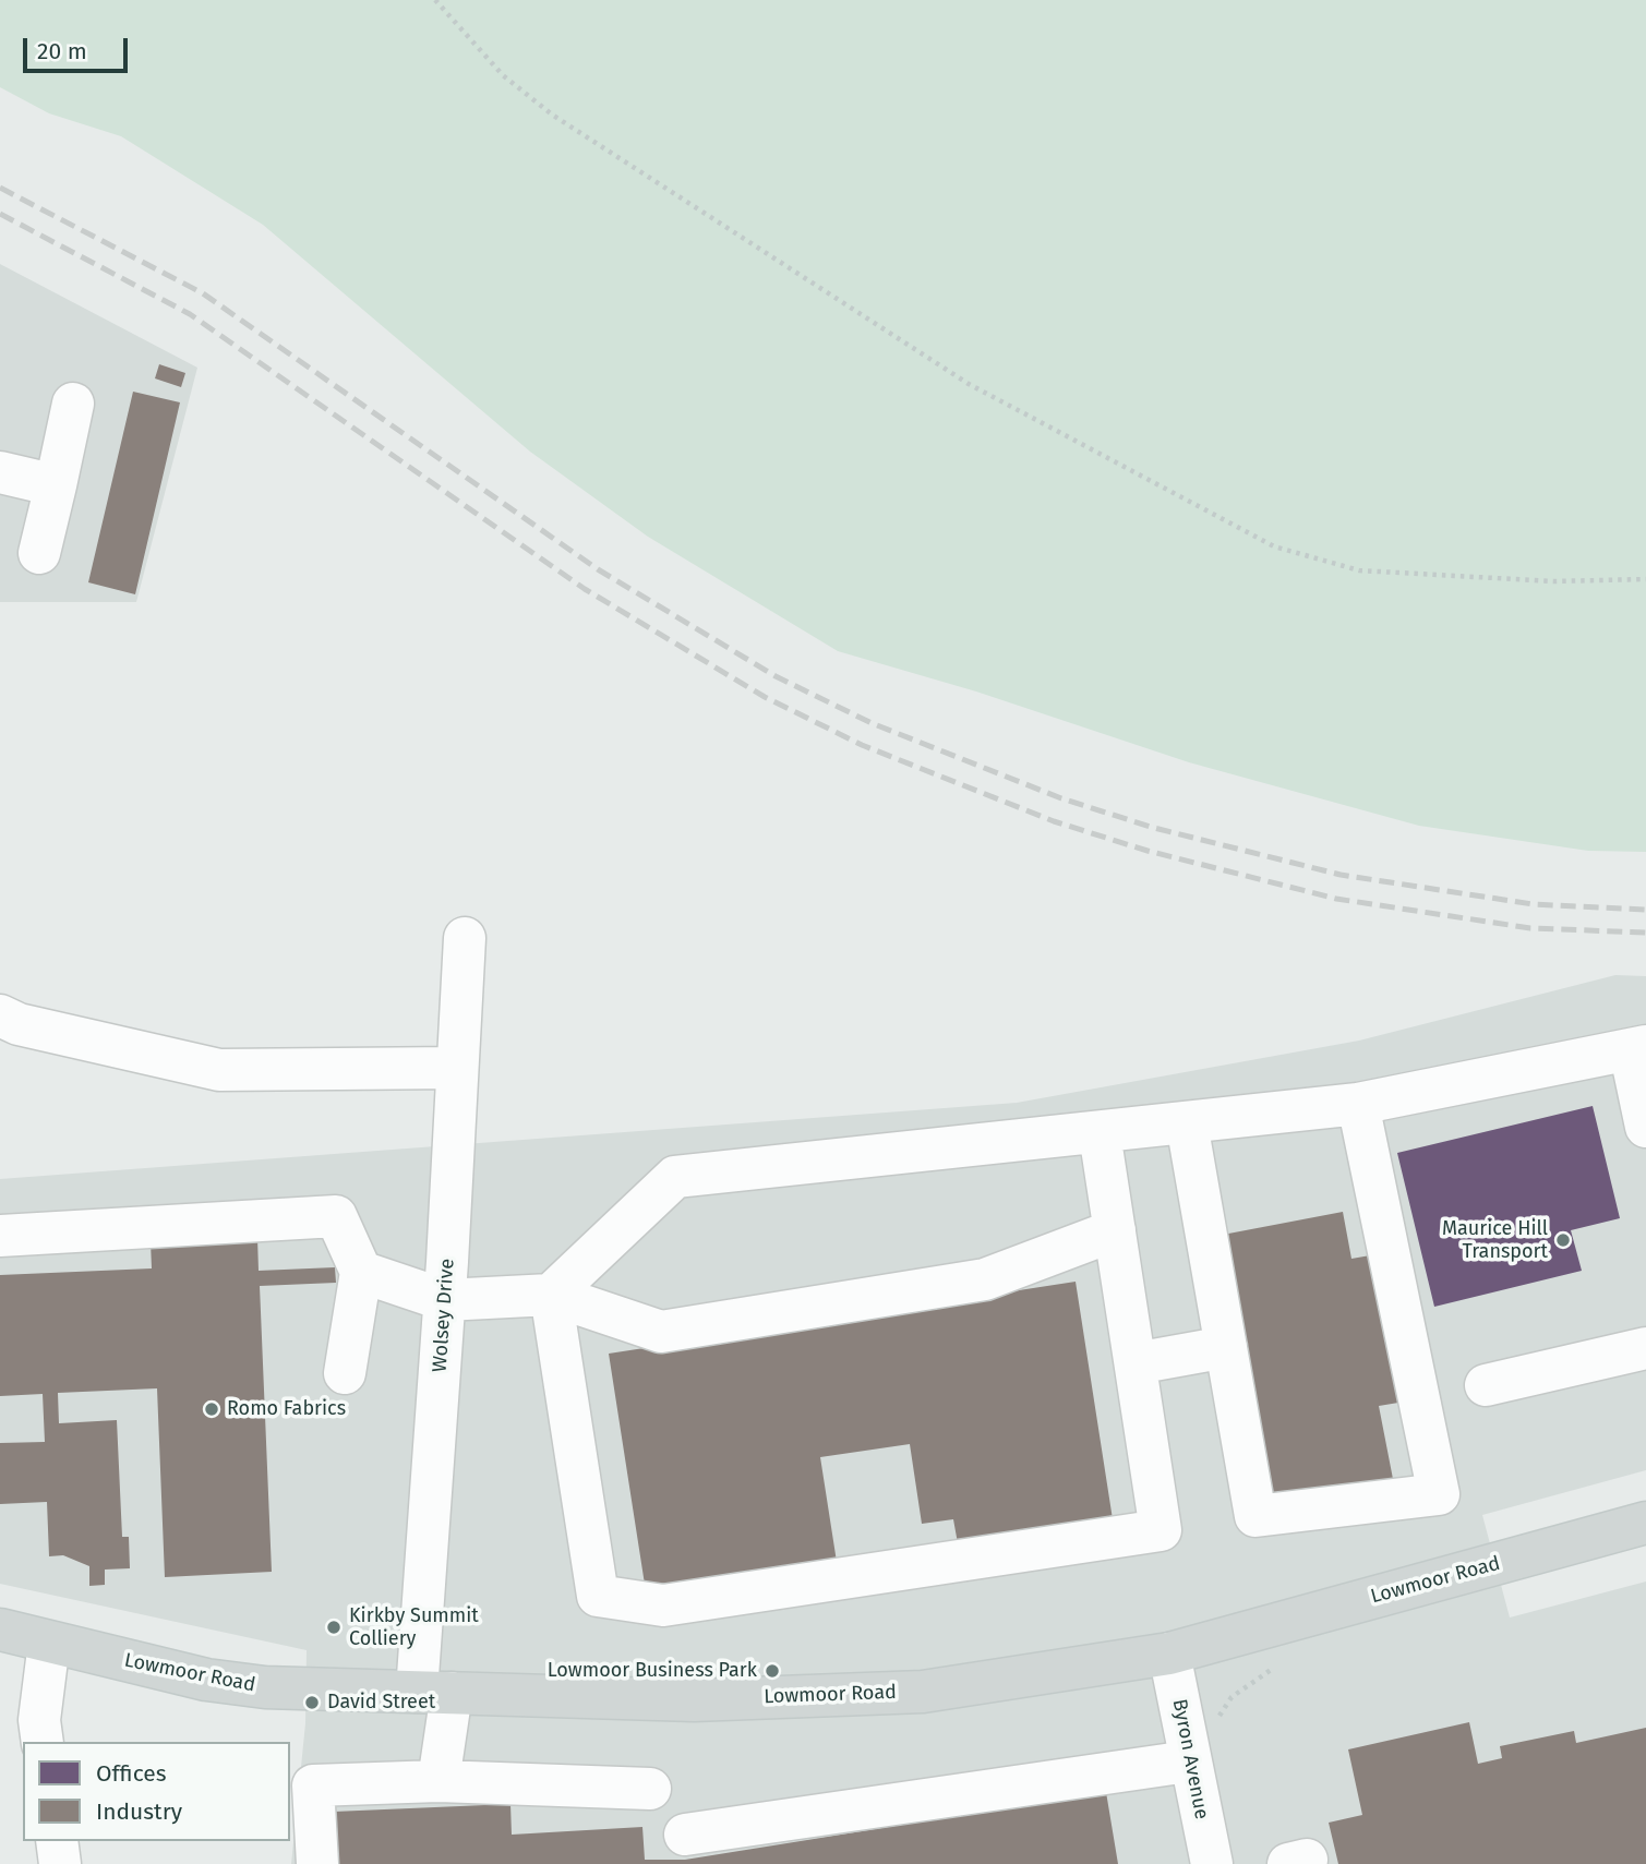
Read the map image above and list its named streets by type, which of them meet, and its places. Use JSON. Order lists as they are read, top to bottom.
{
  "streets": {
    "main road": ["Lowmoor Road"],
    "street": ["Wolsey Drive", "Byron Avenue"]
  },
  "crossings": [
    ["Wolsey Drive", "Lowmoor Road"],
    ["Lowmoor Road", "Byron Avenue"]
  ],
  "places": [
    "Maurice Hill Transport",
    "Romo Fabrics",
    "Kirkby Summit Colliery",
    "Lowmoor Business Park",
    "David Street"
  ],
  "legend": ["Offices", "Industry"],
  "scale_bar": "20 m"
}
